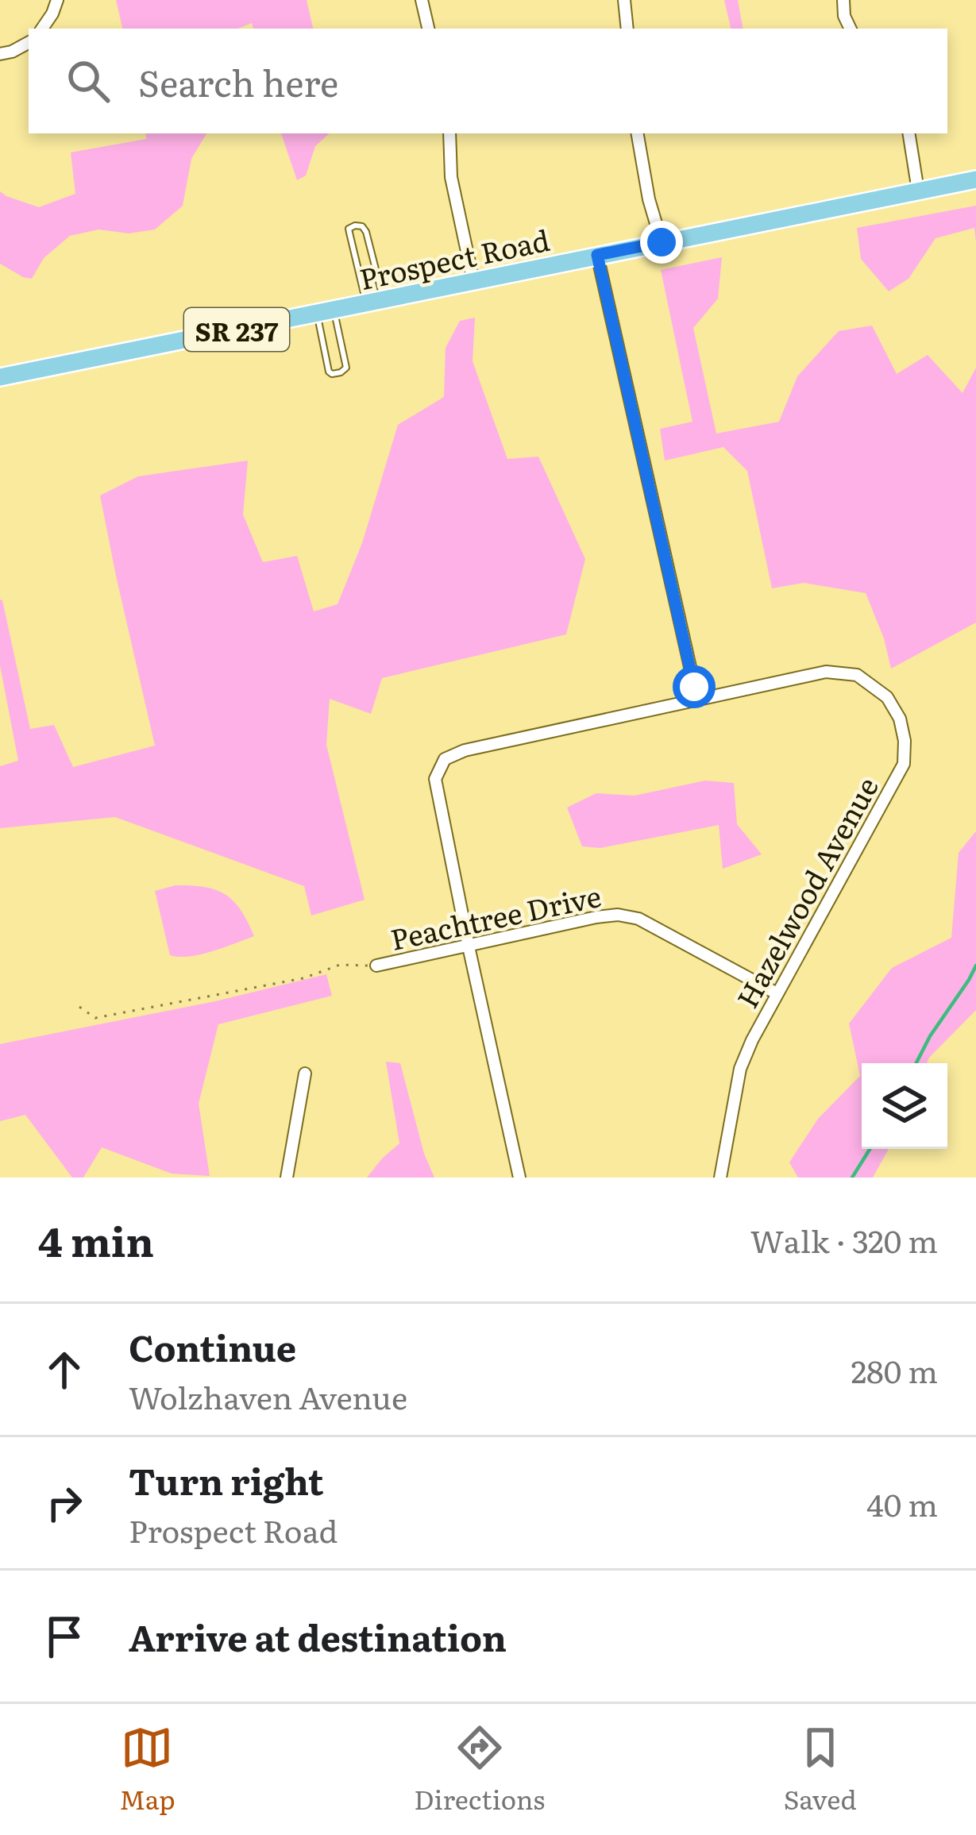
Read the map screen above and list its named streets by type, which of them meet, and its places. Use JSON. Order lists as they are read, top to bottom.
{
  "streets": {
    "main road": ["Prospect Road", "SR 237"],
    "street": ["Hazelwood Avenue", "Peachtree Drive"]
  },
  "crossings": [
    ["Hazelwood Avenue", "Peachtree Drive"]
  ],
  "page": {
    "search": "Search here",
    "heading": ["4 min", "Walk · 320 m"],
    "list": [
      ["Continue", "Wolzhaven Avenue", "280 m"],
      ["Turn right", "Prospect Road", "40 m"],
      "Arrive at destination"
    ],
    "nav": ["Map", "Directions", "Saved"]
  }
}
